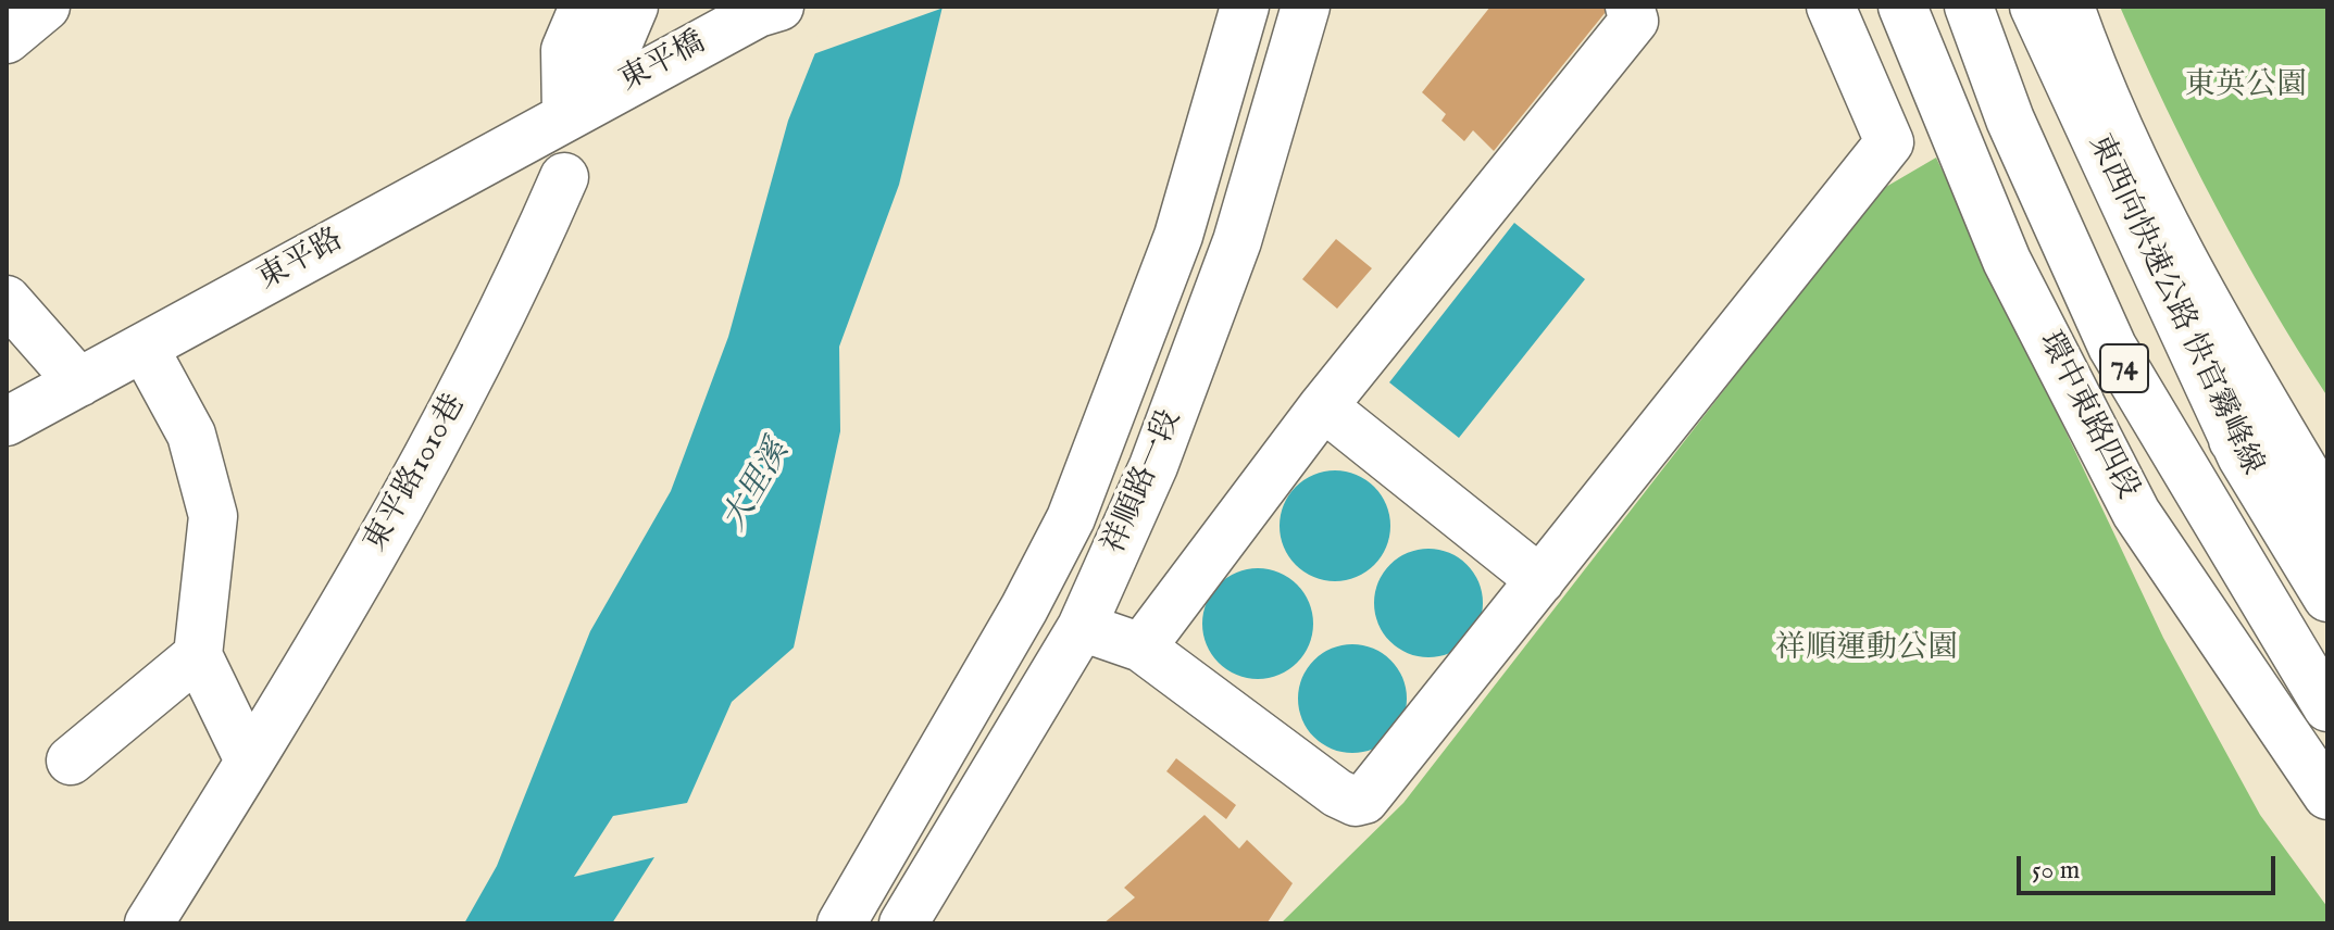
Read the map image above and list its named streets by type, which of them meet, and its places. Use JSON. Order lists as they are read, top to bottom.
{
  "streets": {
    "main road": [
      "東平橋",
      "東平路",
      "東西向快速公路 快官霧峰線",
      "74",
      "環中東路四段",
      "東平路1010巷",
      "祥順路一段"
    ]
  },
  "crossings": [
    ["東平橋", "東平路"]
  ],
  "water": ["大里溪"],
  "parks": ["東英公園", "祥順運動公園"],
  "scale_bar": "50 m"
}
